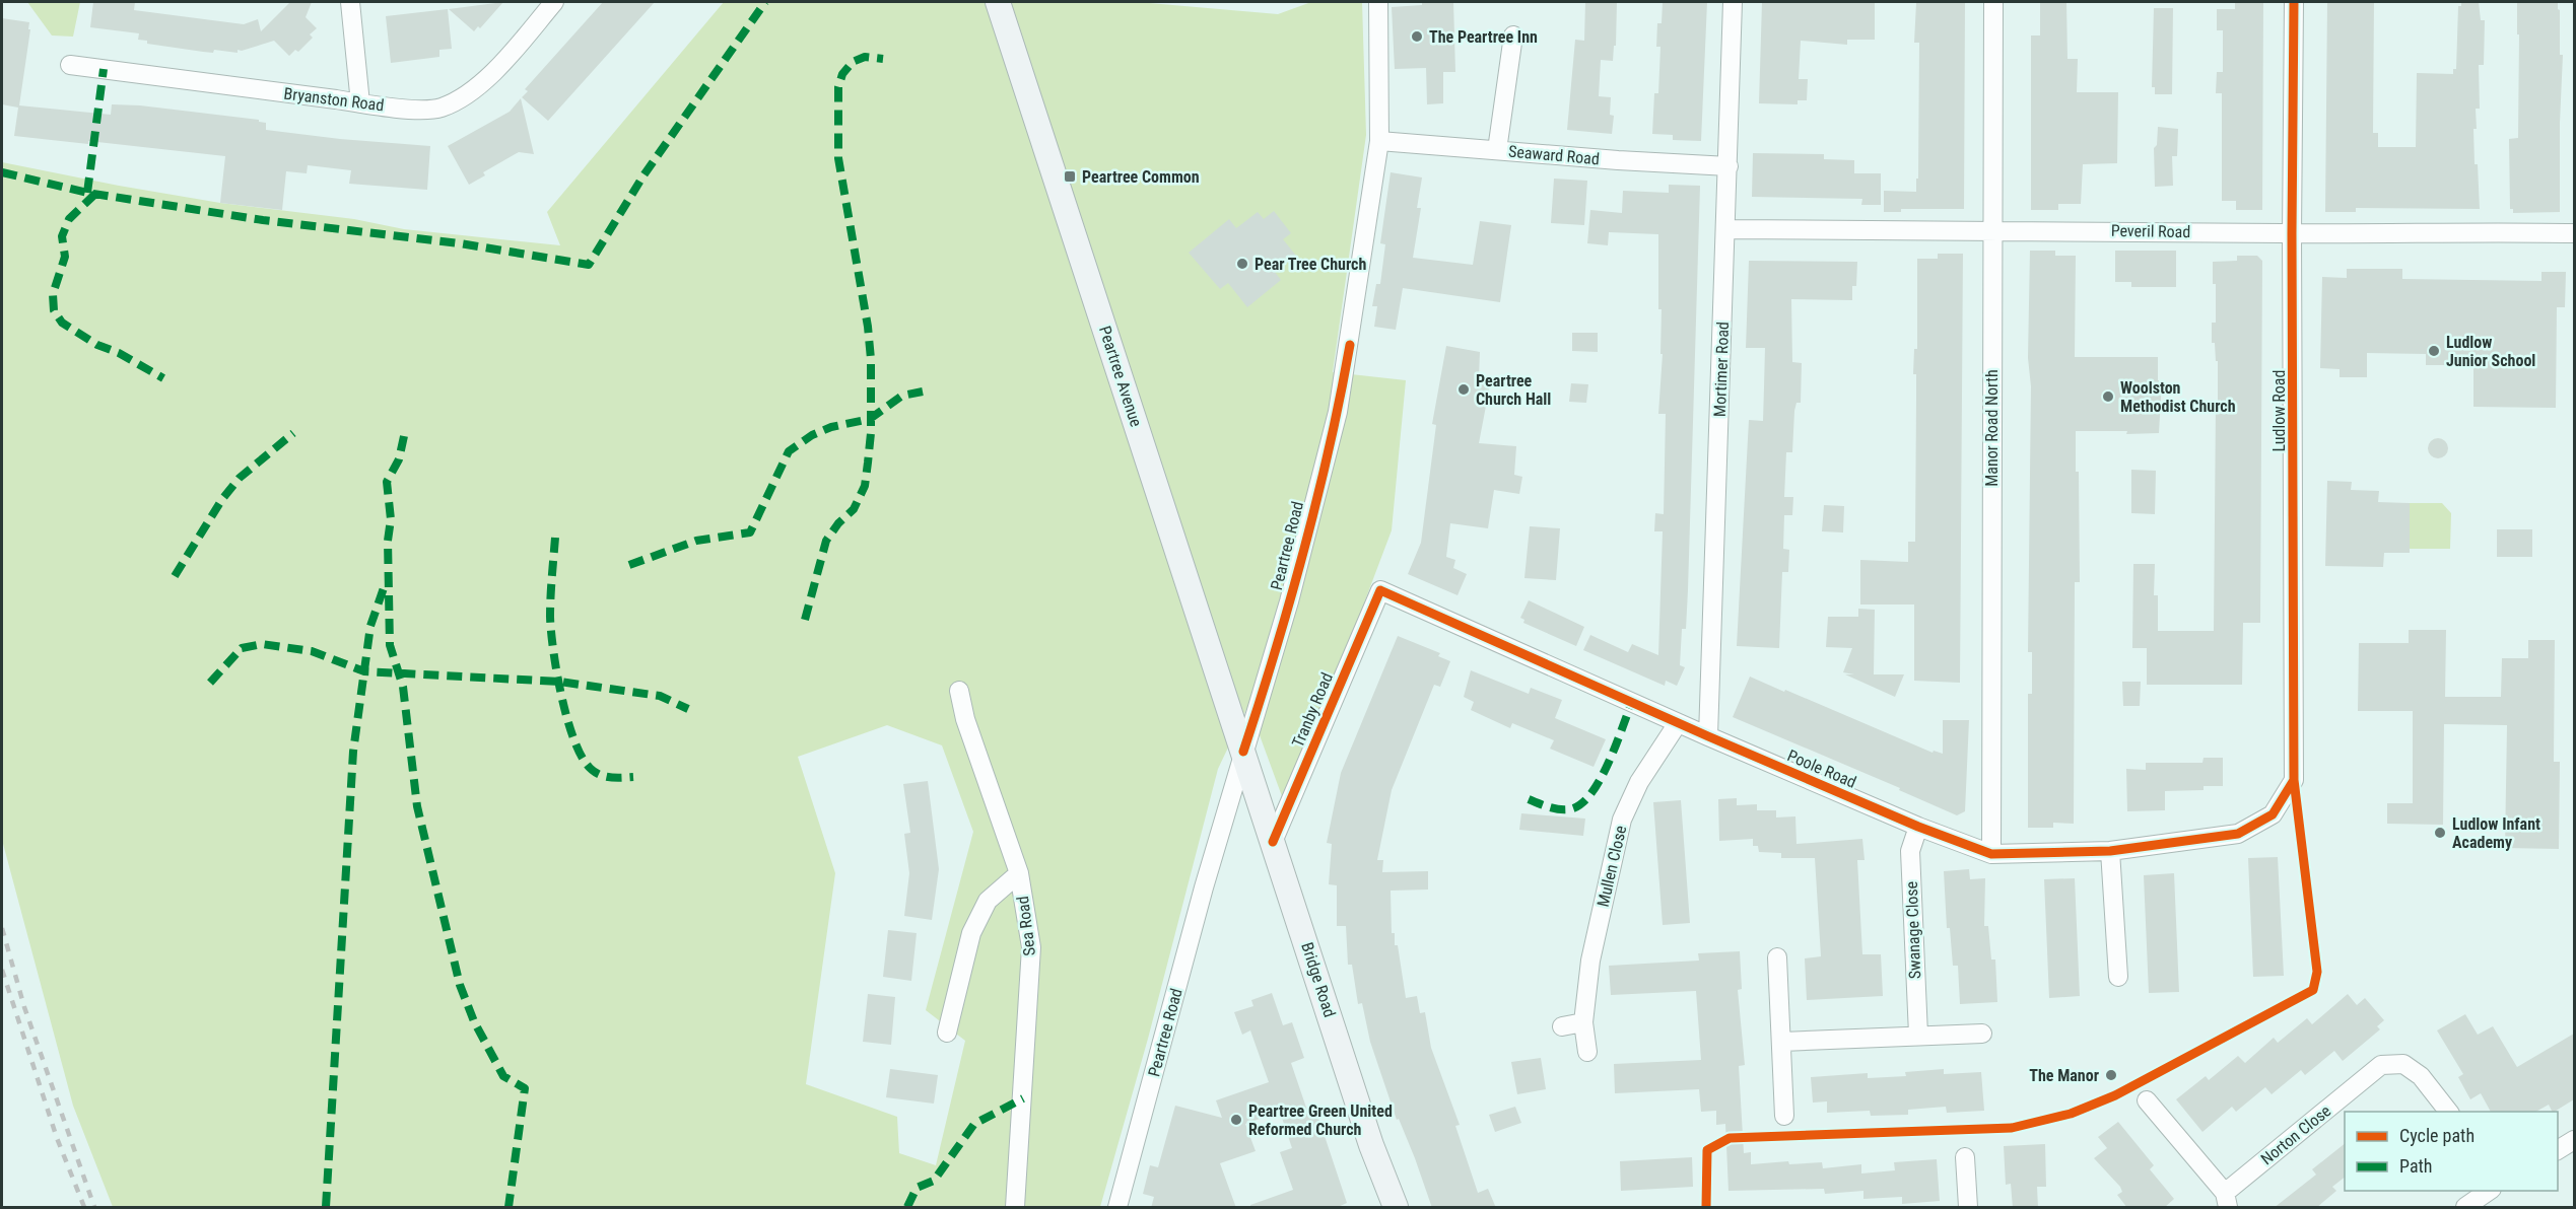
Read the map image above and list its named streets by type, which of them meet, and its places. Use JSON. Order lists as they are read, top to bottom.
{
  "streets": {
    "street": [
      "Bryanston Road",
      "Seaward Road",
      "Peveril Road",
      "Mortimer Road",
      "Peartree Avenue",
      "Ludlow Road",
      "Manor Road North",
      "Peartree Road",
      "Tranby Road",
      "Poole Road",
      "Mullen Close",
      "Sea Road",
      "Swanage Close",
      "Bridge Road",
      "Norton Close"
    ]
  },
  "crossings": [
    ["Seaward Road", "Mortimer Road"],
    ["Seaward Road", "Peartree Road"],
    ["Peveril Road", "Mortimer Road"],
    ["Peveril Road", "Ludlow Road"],
    ["Peveril Road", "Manor Road North"],
    ["Mortimer Road", "Poole Road"],
    ["Peartree Avenue", "Peartree Road"],
    ["Peartree Avenue", "Bridge Road"],
    ["Ludlow Road", "Poole Road"],
    ["Manor Road North", "Poole Road"],
    ["Peartree Road", "Bridge Road"],
    ["Tranby Road", "Poole Road"],
    ["Tranby Road", "Bridge Road"],
    ["Poole Road", "Mullen Close"],
    ["Poole Road", "Swanage Close"]
  ],
  "places": {
    "other": [
      "The Peartree Inn",
      "Pear Tree Church",
      "Ludlow Junior School",
      "Peartree Church Hall",
      "Woolston Methodist Church",
      "Ludlow Infant Academy",
      "The Manor",
      "Peartree Green United Reformed Church"
    ],
    "transit": ["Peartree Common"]
  },
  "legend": ["Cycle path", "Path"]
}
